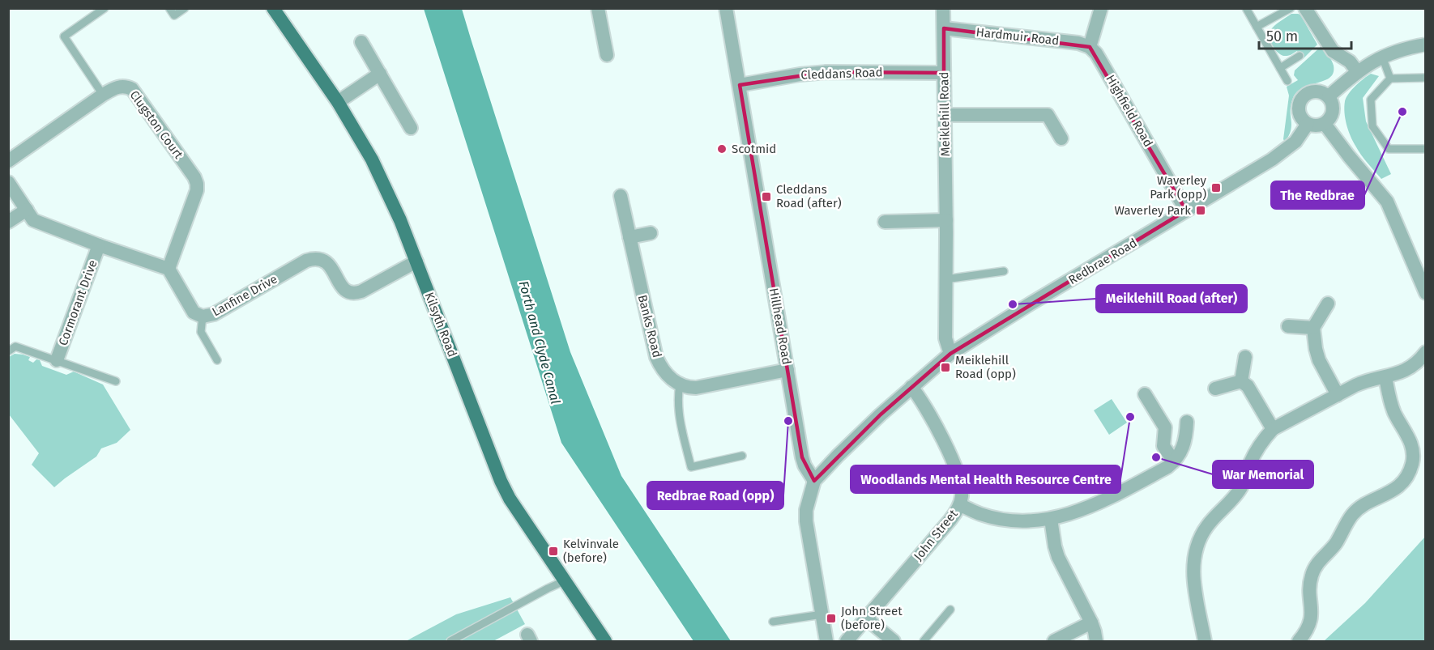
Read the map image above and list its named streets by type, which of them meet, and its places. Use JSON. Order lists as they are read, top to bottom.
{
  "streets": {
    "main road": ["Kilsyth Road"],
    "street": [
      "Hardmuir Road",
      "Cleddans Road",
      "Highfield Road",
      "Meiklehill Road",
      "Clugston Court",
      "Redbrae Road",
      "Lanfine Drive",
      "Cormorant Drive",
      "Banks Road",
      "Hillhead Road",
      "John Street"
    ]
  },
  "crossings": [
    ["Hardmuir Road", "Highfield Road"],
    ["Hardmuir Road", "Meiklehill Road"],
    ["Cleddans Road", "Meiklehill Road"],
    ["Cleddans Road", "Hillhead Road"],
    ["Highfield Road", "Redbrae Road"],
    ["Meiklehill Road", "Redbrae Road"],
    ["Clugston Court", "Lanfine Drive"],
    ["Redbrae Road", "Hillhead Road"],
    ["Redbrae Road", "John Street"],
    ["Lanfine Drive", "Kilsyth Road"]
  ],
  "water": ["Forth and Clyde Canal"],
  "places": {
    "other": [
      "The Redbrae",
      "Scotmid",
      "Meiklehill Road (after)",
      "Woodlands Mental Health Resource Centre",
      "Redbrae Road (opp)",
      "War Memorial"
    ],
    "transit": [
      "Waverley Park (opp)",
      "Cleddans Road (after)",
      "Waverley Park",
      "Meiklehill Road (opp)",
      "Kelvinvale (before)",
      "John Street (before)"
    ]
  },
  "scale_bar": "50 m"
}
